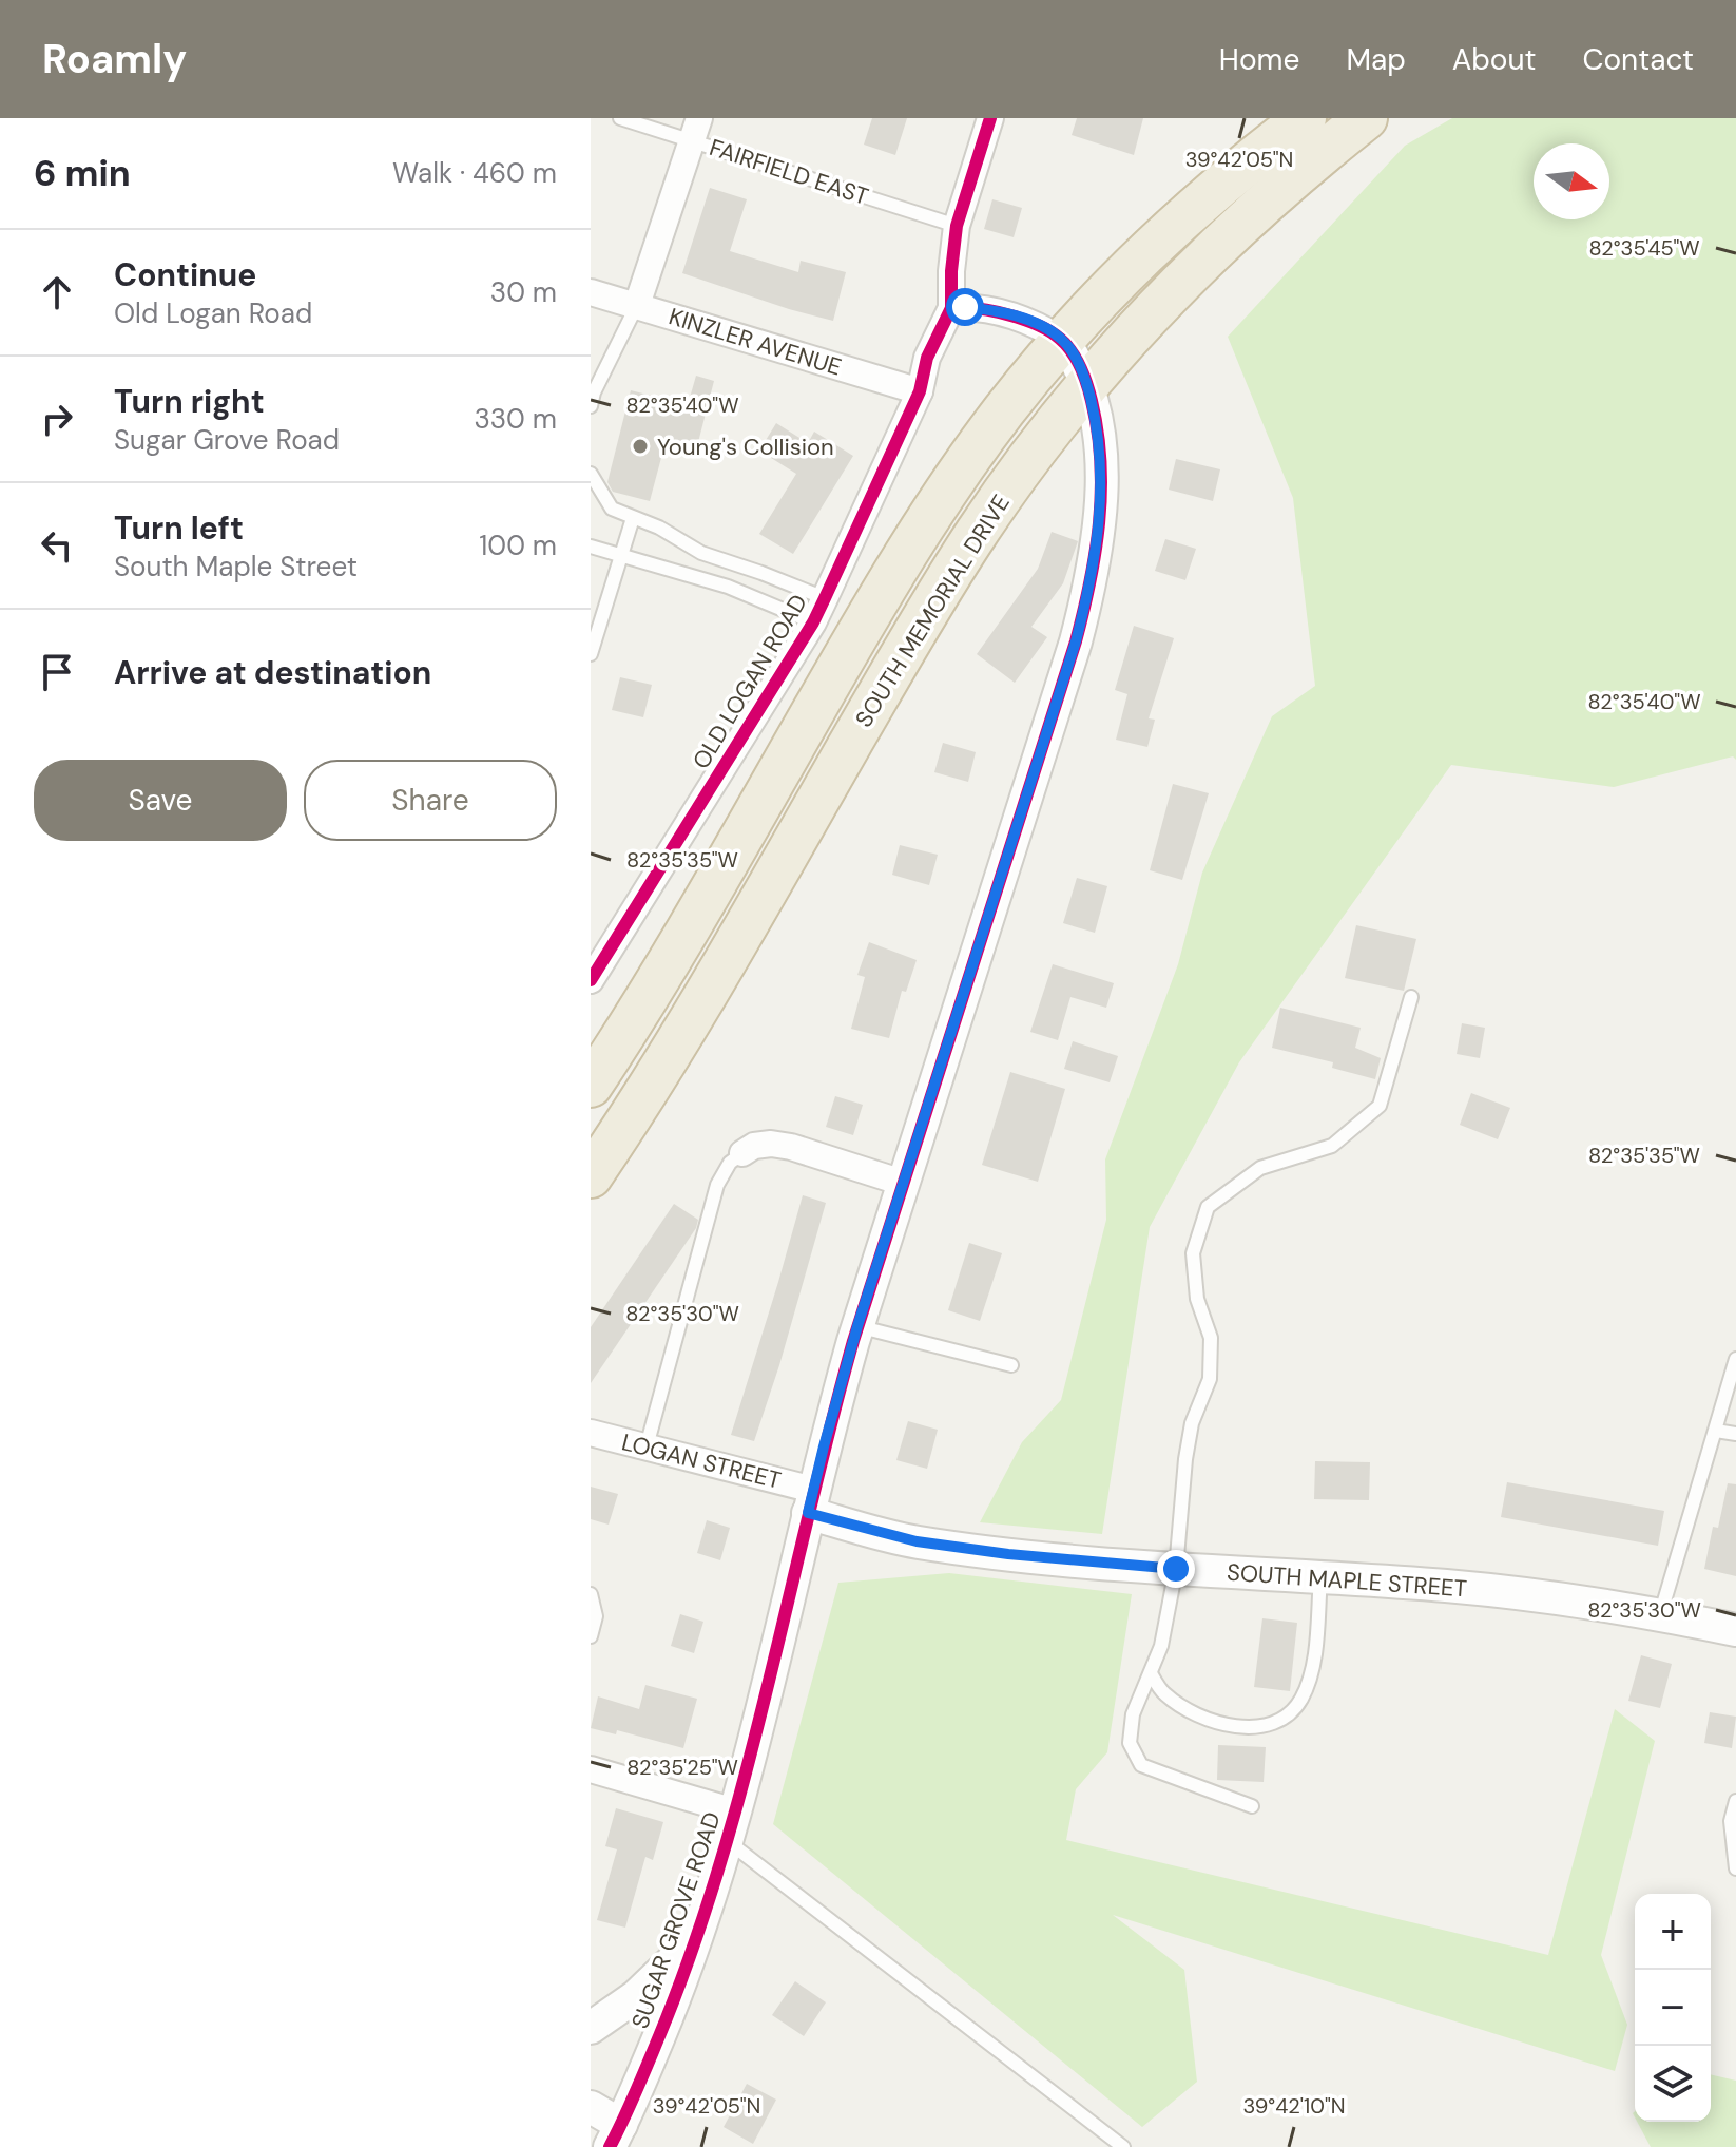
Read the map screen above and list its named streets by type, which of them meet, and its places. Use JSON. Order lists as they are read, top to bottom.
{
  "streets": {
    "highway": ["SOUTH MEMORIAL DRIVE"],
    "street": [
      "KINZLER AVENUE",
      "OLD LOGAN ROAD",
      "LOGAN STREET",
      "SOUTH MAPLE STREET",
      "SUGAR GROVE ROAD"
    ],
    "lane": ["FAIRFIELD EAST"]
  },
  "crossings": [
    ["KINZLER AVENUE", "OLD LOGAN ROAD"],
    ["SOUTH MEMORIAL DRIVE", "SUGAR GROVE ROAD"],
    ["LOGAN STREET", "SOUTH MAPLE STREET"],
    ["LOGAN STREET", "SUGAR GROVE ROAD"],
    ["SOUTH MAPLE STREET", "SUGAR GROVE ROAD"]
  ],
  "places": ["Young's Collision"],
  "north": "right",
  "page": {
    "header": "Roamly",
    "nav": [
      "Home",
      "Map",
      "About",
      "Contact"
    ],
    "heading": ["6 min", "Walk · 460 m"],
    "list": [
      ["Continue", "Old Logan Road", "30 m"],
      ["Turn right", "Sugar Grove Road", "330 m"],
      ["Turn left", "South Maple Street", "100 m"],
      "Arrive at destination"
    ],
    "buttons": ["Save", "Share"],
    "map_buttons": ["+", "−"]
  },
  "coordinates": [
    "39°42'05\"N",
    "82°35'45\"W",
    "82°35'40\"W",
    "82°35'35\"W",
    "82°35'30\"W",
    "82°35'25\"W",
    "39°42'10\"N"
  ]
}
